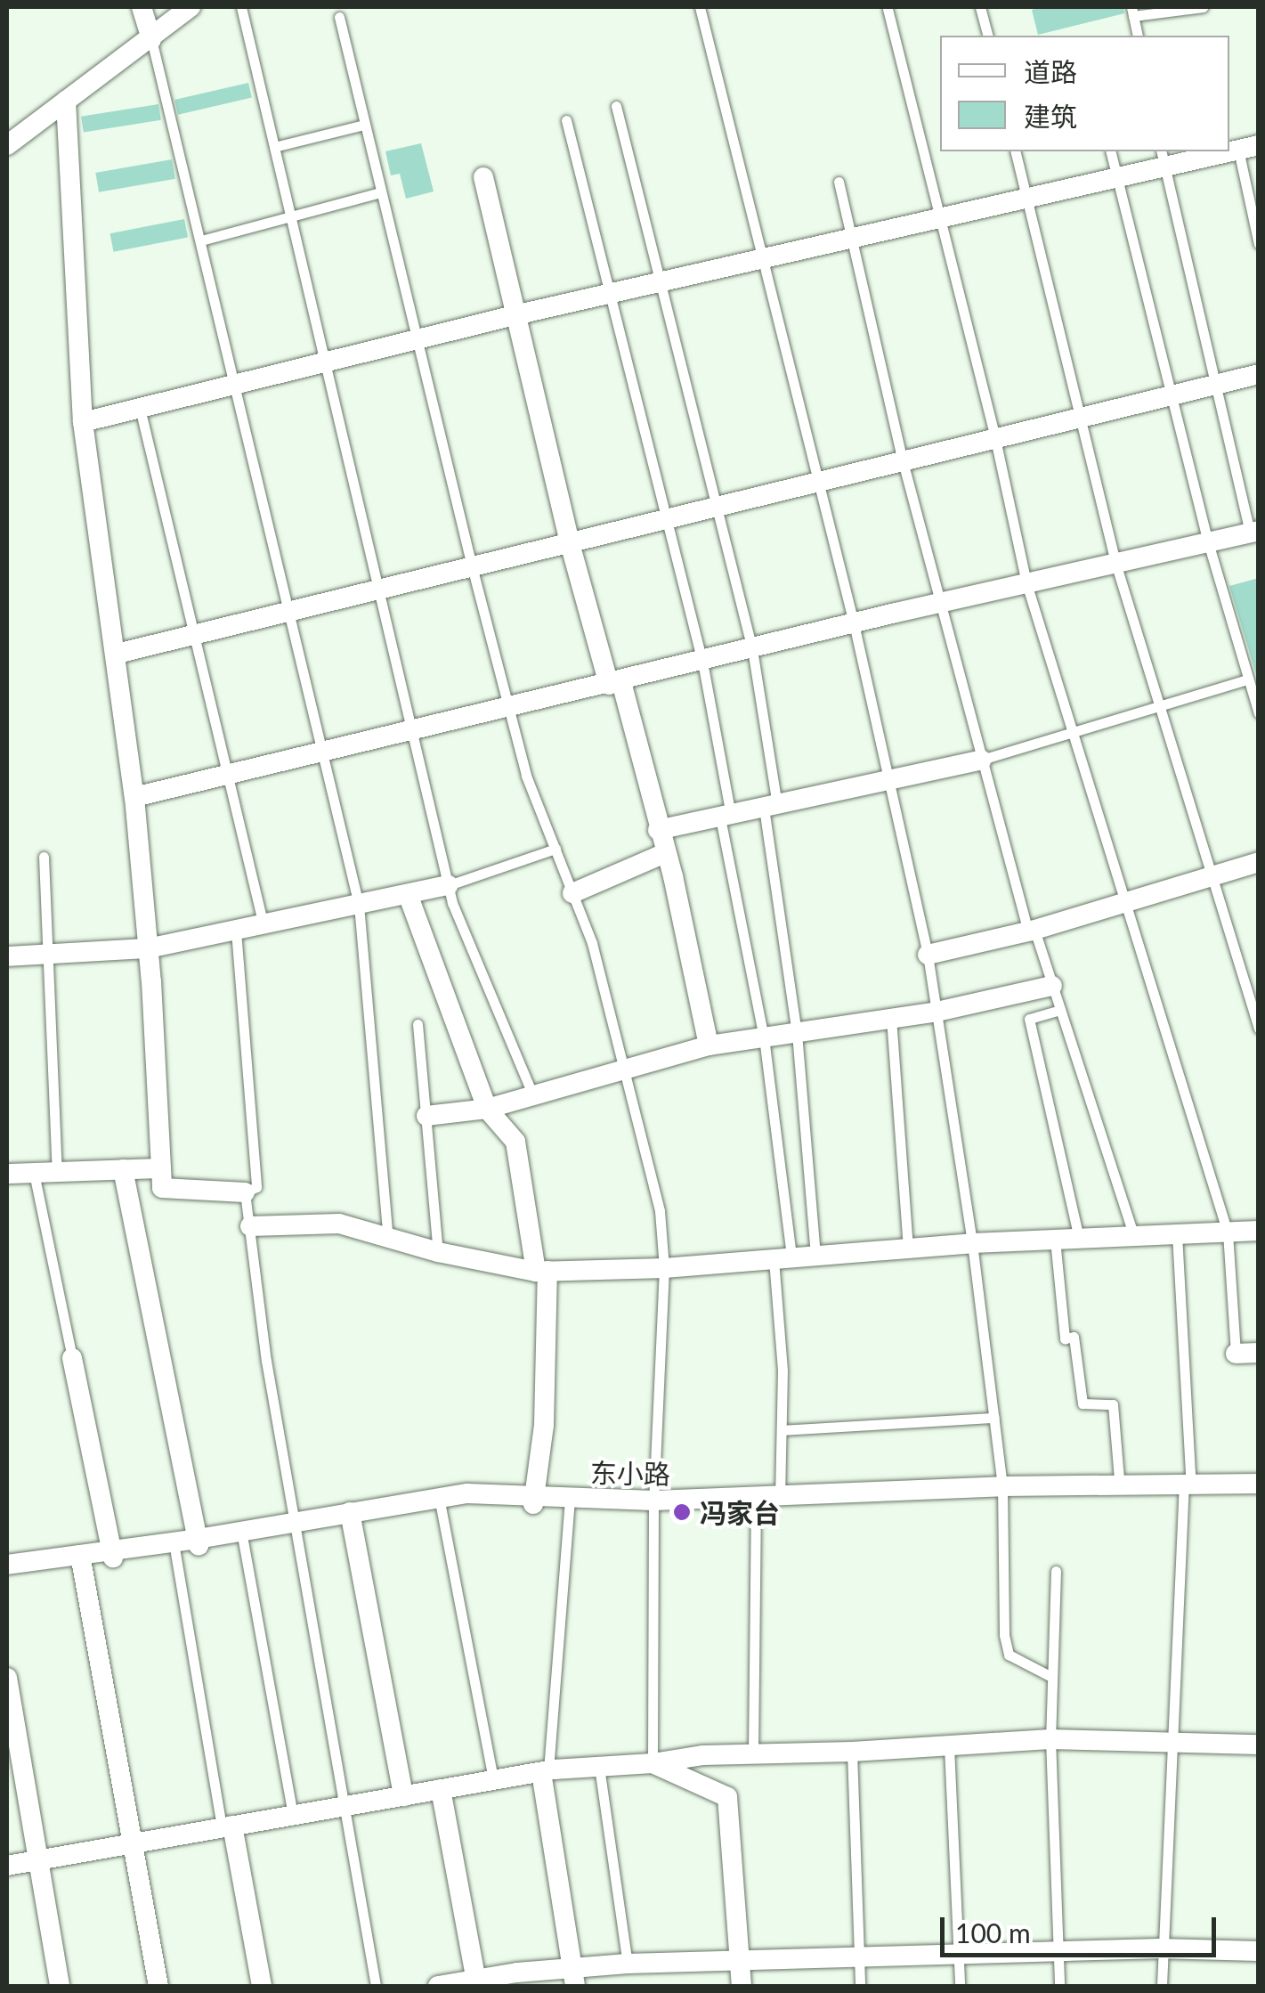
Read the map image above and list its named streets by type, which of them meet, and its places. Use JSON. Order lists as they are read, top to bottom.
{
  "streets": {
    "street": ["东小路"]
  },
  "places": ["冯家台"],
  "legend": ["道路", "建筑"],
  "scale_bar": "100 m"
}
